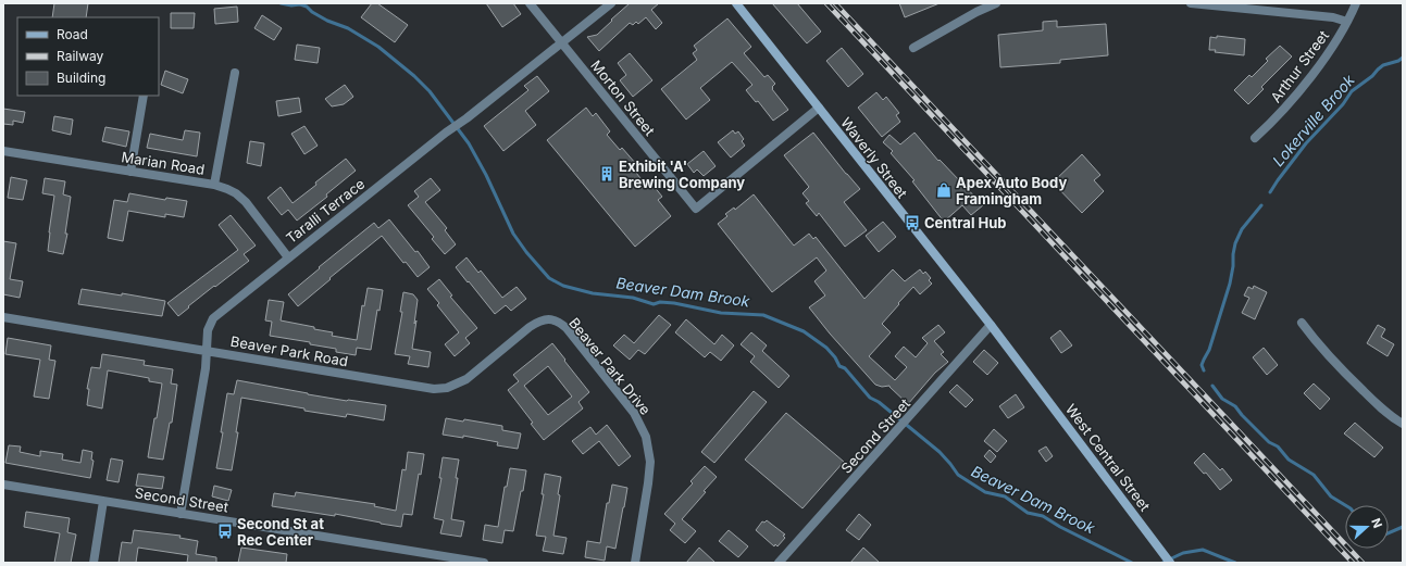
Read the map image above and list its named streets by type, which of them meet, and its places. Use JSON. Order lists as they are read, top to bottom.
{
  "streets": {
    "main road": ["Waverly Street", "West Central Street"],
    "street": [
      "Arthur Street",
      "Morton Street",
      "Marian Road",
      "Taralli Terrace",
      "Beaver Park Road",
      "Beaver Park Drive",
      "Second Street"
    ]
  },
  "crossings": [
    ["Morton Street", "Waverly Street"],
    ["Morton Street", "Taralli Terrace"],
    ["Waverly Street", "Second Street"],
    ["Waverly Street", "West Central Street"],
    ["Marian Road", "Taralli Terrace"],
    ["Taralli Terrace", "Beaver Park Road"],
    ["Taralli Terrace", "Second Street"],
    ["Beaver Park Road", "Beaver Park Drive"]
  ],
  "water": ["Lokerville Brook", "Beaver Dam Brook"],
  "places": {
    "building": ["Exhibit 'A' Brewing Company"],
    "shop": ["Apex Auto Body Framingham"],
    "bus stop": ["Central Hub", "Second St at Rec Center"]
  },
  "legend": ["Road", "Railway", "Building"],
  "north": "right"
}
